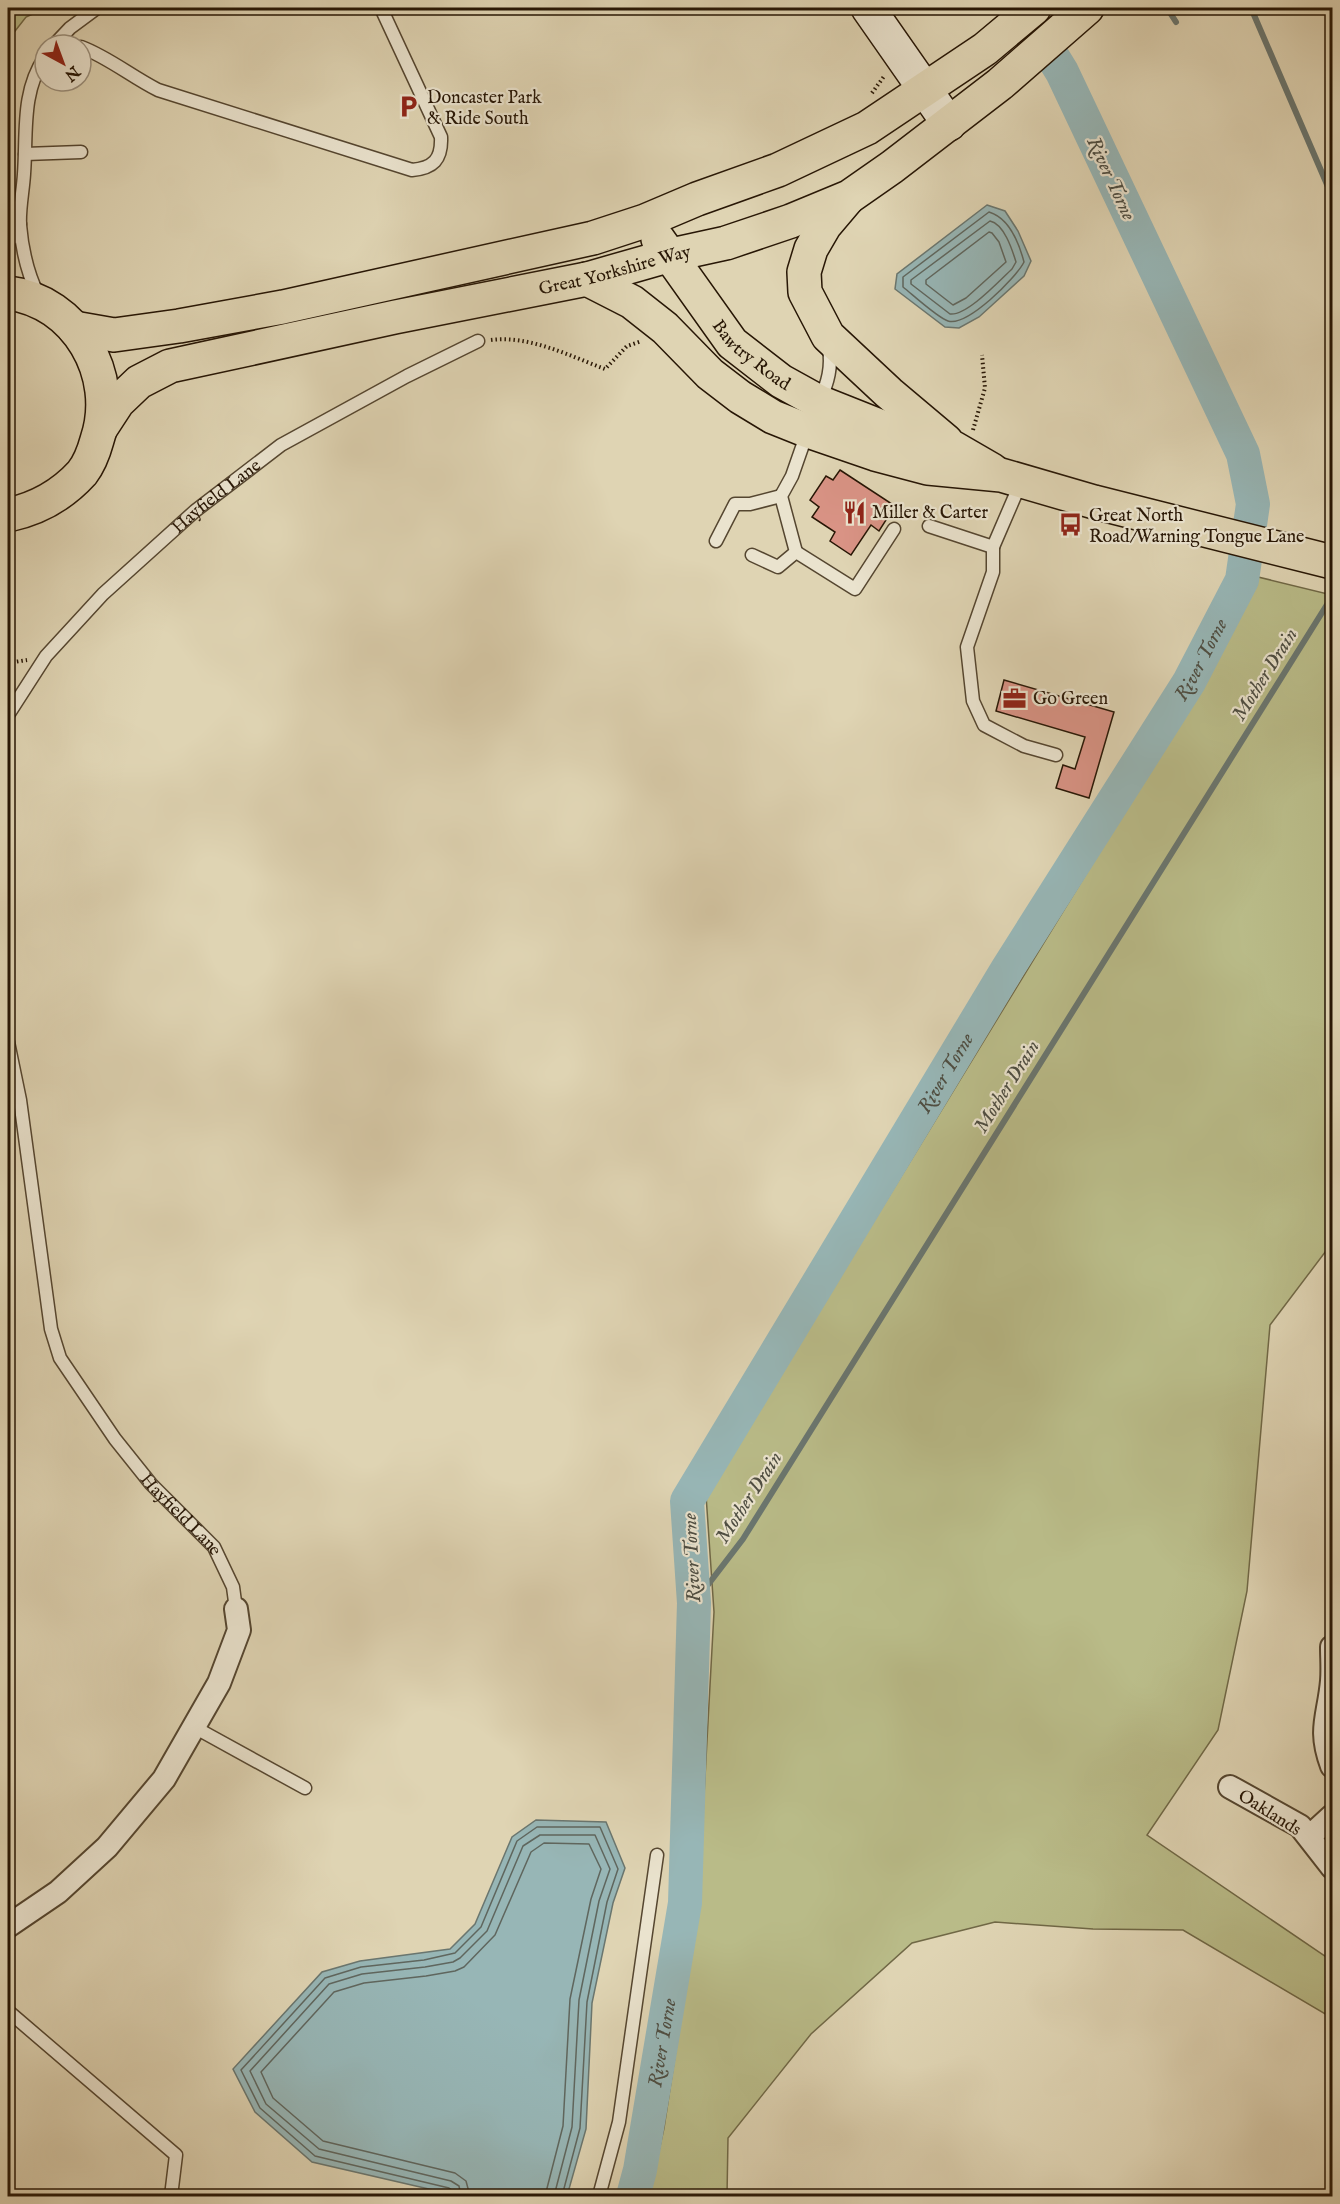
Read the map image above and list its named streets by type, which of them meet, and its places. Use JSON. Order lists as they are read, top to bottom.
{
  "streets": {
    "highway": ["Great Yorkshire Way", "Bawtry Road"],
    "street": ["Hayfield Lane", "Oaklands"]
  },
  "crossings": [
    ["Great Yorkshire Way", "Bawtry Road"]
  ],
  "water": ["River Torne", "Mother Drain"],
  "places": {
    "parking": ["Doncaster Park & Ride South"],
    "restaurant": ["Miller & Carter"],
    "bus stop": ["Great North Road/Warning Tongue Lane"],
    "office": ["Go Green"]
  },
  "north": "bottom right"
}
